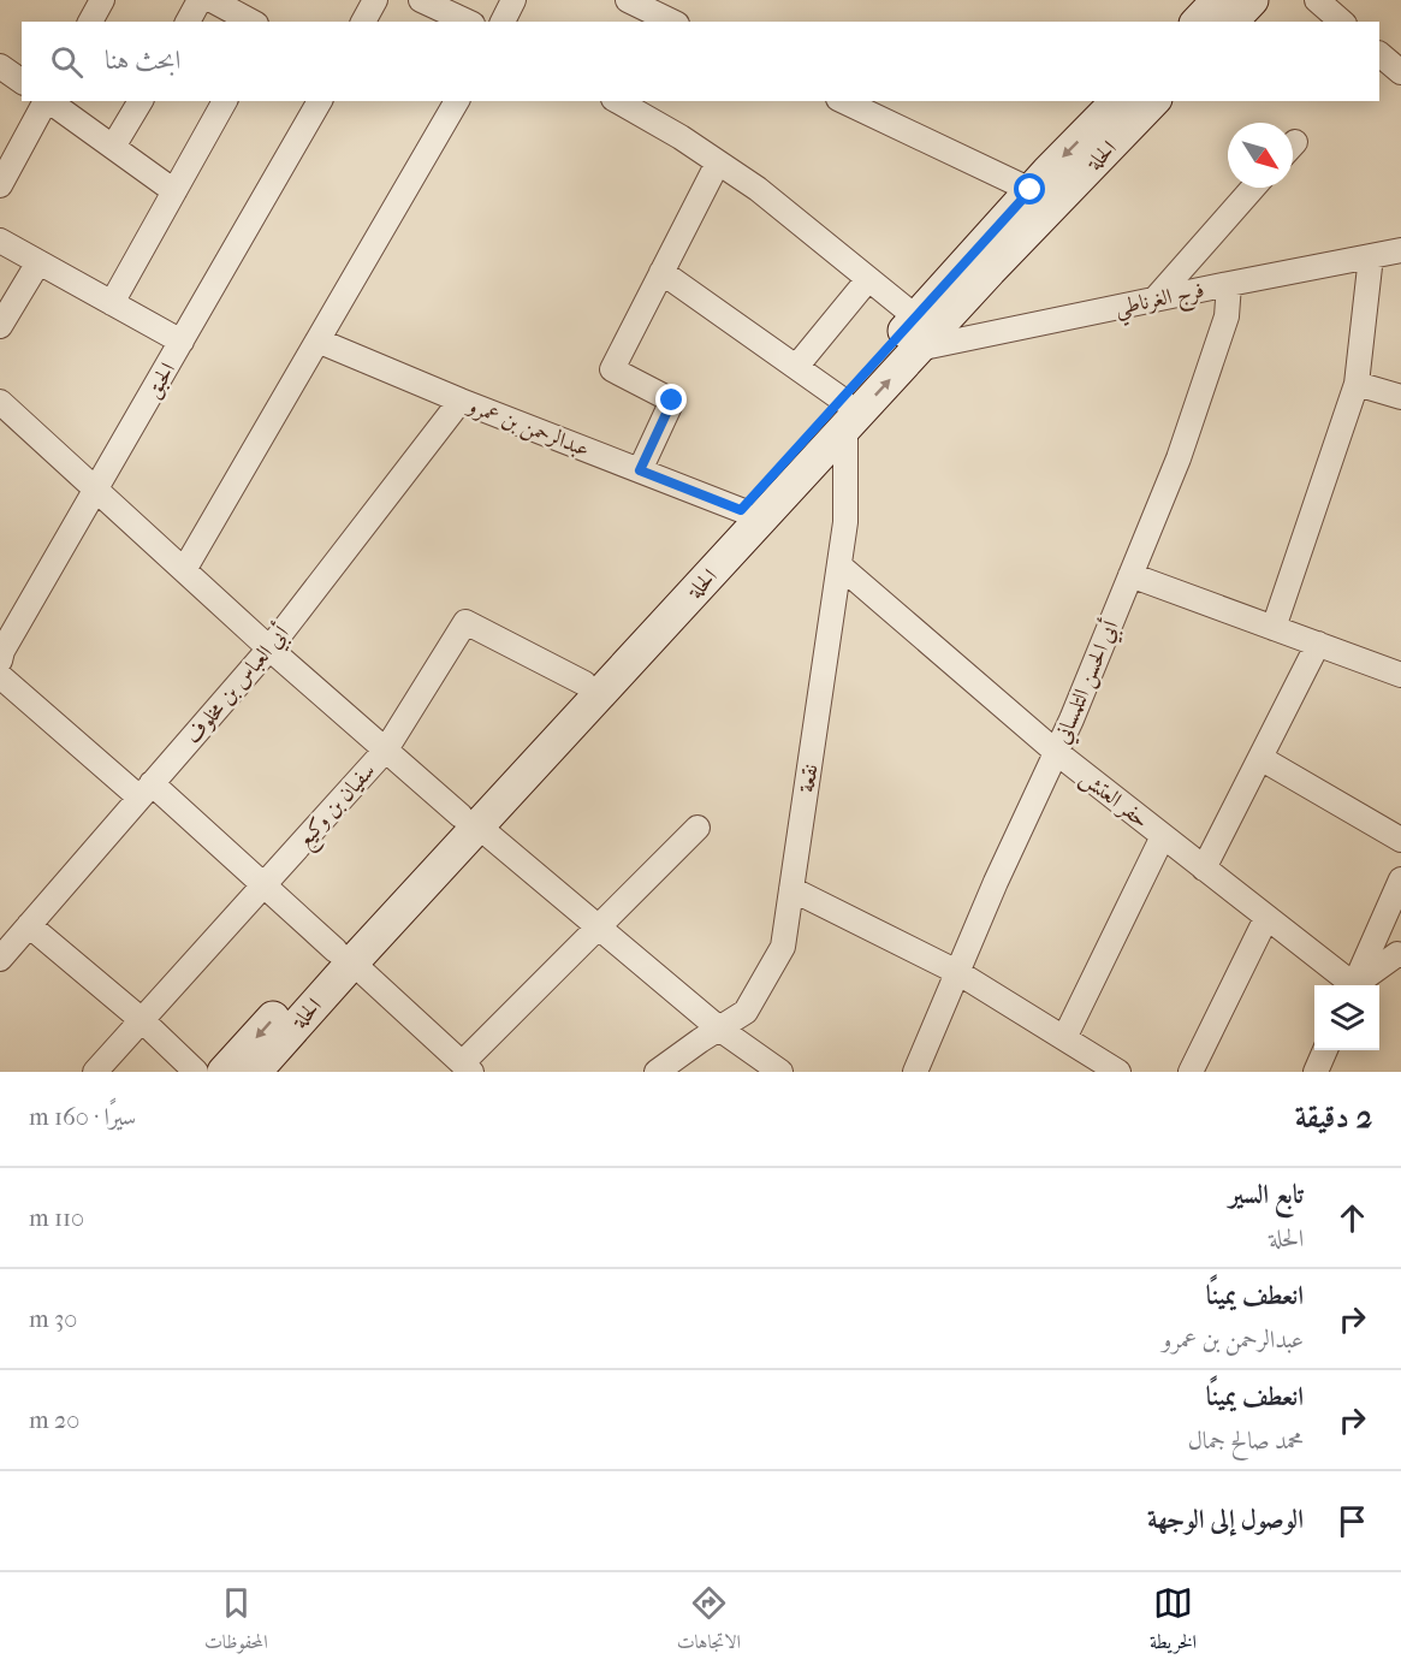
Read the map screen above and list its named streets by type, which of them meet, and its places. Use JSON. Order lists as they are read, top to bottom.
{
  "streets": {
    "main road": ["الحلة"],
    "street": [
      "فرج الغرناطي",
      "الحبق",
      "عبدالرحمن بن عمرو",
      "أبي الحسن التلمساني",
      "أبي العباس بن مخلوف",
      "نقعة",
      "حفر العتش",
      "سفيان بن وكيع"
    ]
  },
  "crossings": [
    ["الحلة", "فرج الغرناطي"],
    ["الحلة", "عبدالرحمن بن عمرو"],
    ["الحلة", "نقعة"],
    ["الحلة", "سفيان بن وكيع"],
    ["فرج الغرناطي", "أبي الحسن التلمساني"],
    ["عبدالرحمن بن عمرو", "أبي العباس بن مخلوف"],
    ["أبي الحسن التلمساني", "حفر العتش"],
    ["نقعة", "حفر العتش"]
  ],
  "north": "bottom right",
  "page": {
    "search": "ابحث هنا",
    "heading": ["2 دقيقة", "سيرًا · 160 m"],
    "list": [
      ["تابع السير", "الحلة", "110 m"],
      ["انعطف يمينًا", "عبدالرحمن بن عمرو", "30 m"],
      ["انعطف يمينًا", "محمد صالح جمال", "20 m"],
      "الوصول إلى الوجهة"
    ],
    "nav": ["الخريطة", "الاتجاهات", "المحفوظات"]
  }
}
